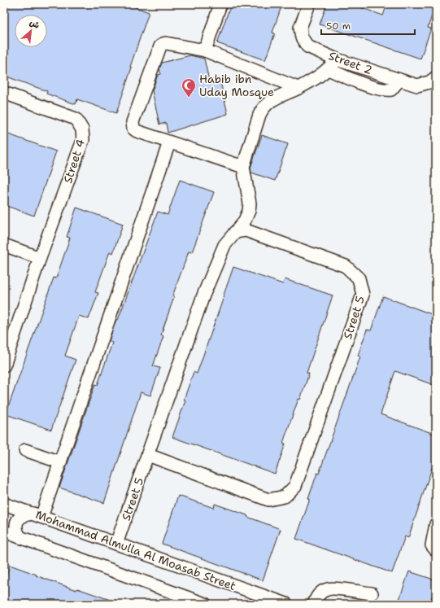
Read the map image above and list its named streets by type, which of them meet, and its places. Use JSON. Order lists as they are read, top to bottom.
{
  "streets": {
    "street": [
      "Street 2",
      "Street 4",
      "Street 5",
      "Mohammad Almulla Al Moasab Street"
    ]
  },
  "crossings": [
    ["Street 5", "Mohammad Almulla Al Moasab Street"]
  ],
  "places": {
    "mosque": ["Habib ibn Uday Mosque"]
  },
  "scale_bar": "50 m",
  "north": "top right"
}
